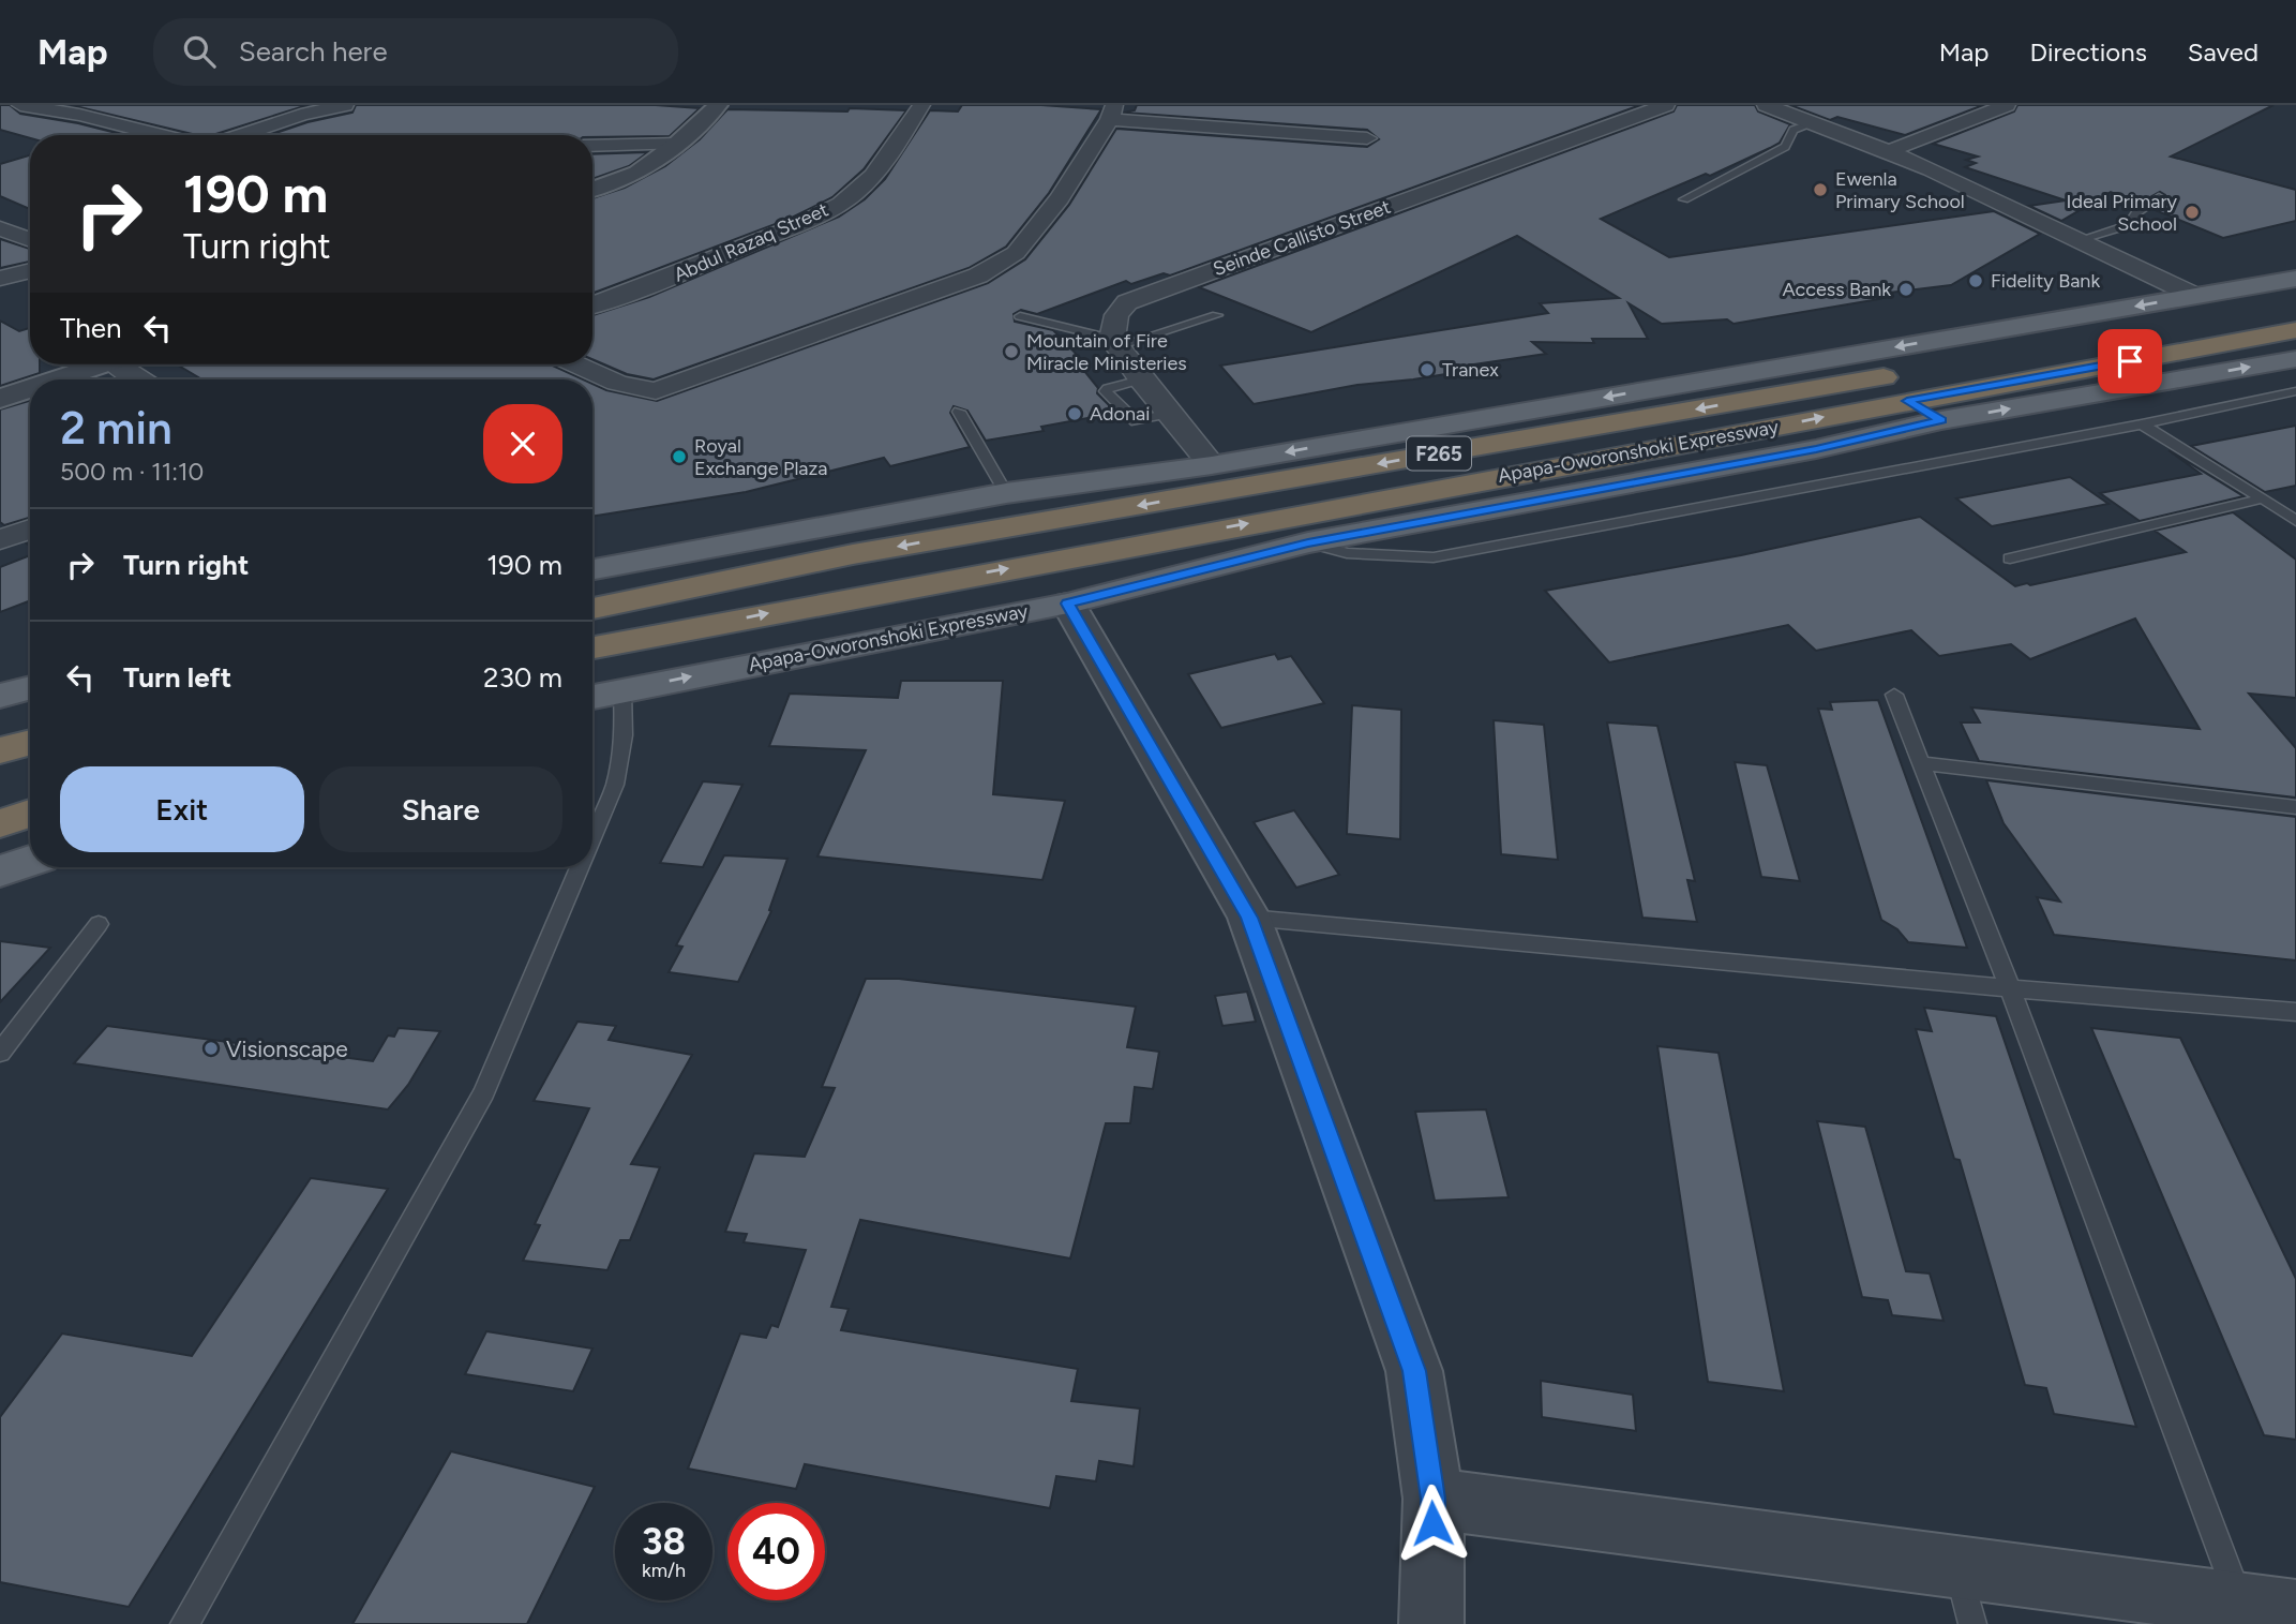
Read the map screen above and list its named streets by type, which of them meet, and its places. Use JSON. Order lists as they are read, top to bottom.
{
  "streets": {
    "highway": ["Apapa-Oworonshoki Expressway", "F265"],
    "street": ["Seinde Callisto Street", "Abdul Razaq Street"]
  },
  "places": [
    "Ewenla Primary School",
    "Ideal Primary School",
    "Fidelity Bank",
    "Access Bank",
    "Mountain of Fire Miracle Ministeries",
    "Tranex",
    "Adonai",
    "Royal Exchange Plaza",
    "Visionscape"
  ],
  "page": {
    "header": "Map",
    "search": "Search here",
    "nav": ["Map", "Directions", "Saved"],
    "turn": ["190 m", "Turn right"],
    "then": "Then",
    "heading": ["2 min", "500 m · 11:10"],
    "list": [
      {
        "name": "Turn right",
        "value": "190 m"
      },
      {
        "name": "Turn left",
        "value": "230 m"
      }
    ],
    "buttons": ["Exit", "Share"],
    "speed": "38 km/h",
    "limit": "40"
  }
}
